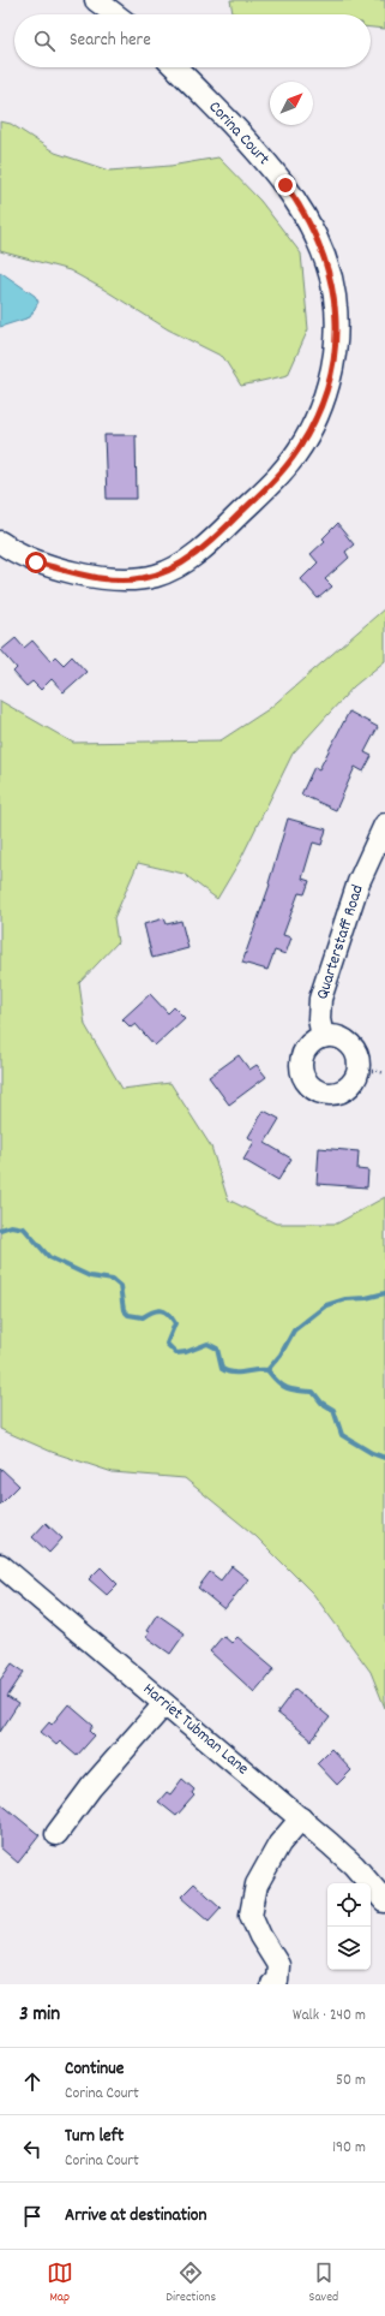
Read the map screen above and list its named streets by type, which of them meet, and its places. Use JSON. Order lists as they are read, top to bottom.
{
  "streets": {
    "street": ["Corina Court", "Quarterstaff Road", "Harriet Tubman Lane"]
  },
  "north": "top right",
  "page": {
    "search": "Search here",
    "heading": ["3 min", "Walk · 240 m"],
    "list": [
      ["Continue", "Corina Court", "50 m"],
      ["Turn left", "Corina Court", "190 m"],
      "Arrive at destination"
    ],
    "nav": ["Map", "Directions", "Saved"]
  }
}
